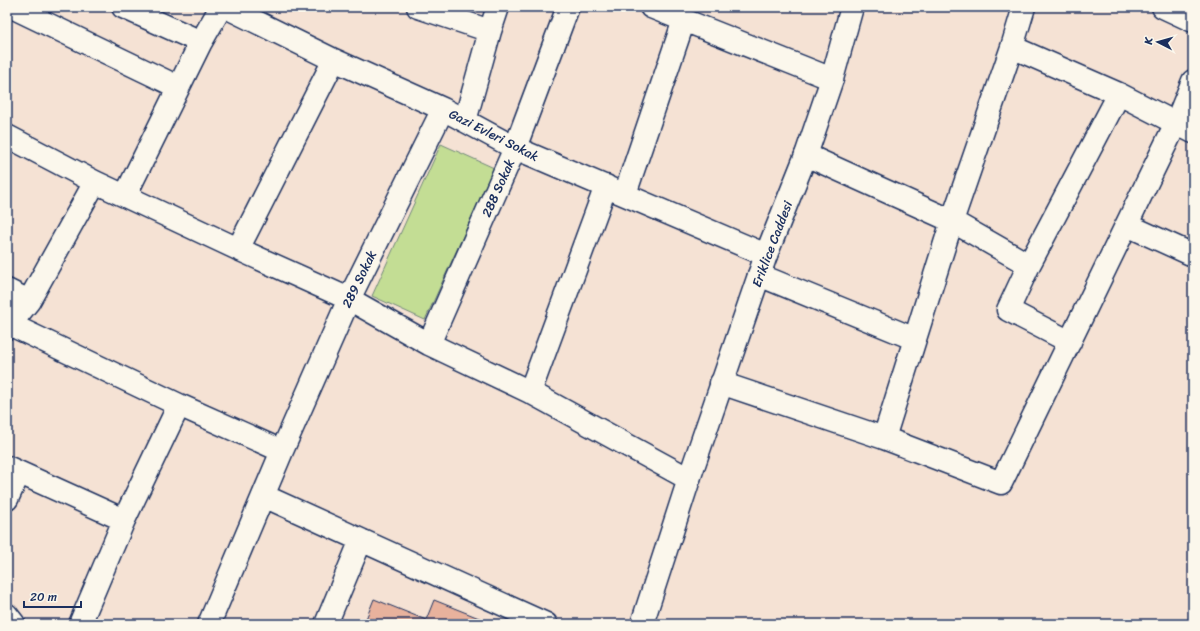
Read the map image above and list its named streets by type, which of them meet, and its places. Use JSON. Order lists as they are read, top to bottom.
{
  "streets": {
    "street": [
      "Gazi Evleri Sokak",
      "288 Sokak",
      "Eriklice Caddesi",
      "289 Sokak"
    ]
  },
  "crossings": [
    ["Gazi Evleri Sokak", "288 Sokak"],
    ["Gazi Evleri Sokak", "Eriklice Caddesi"],
    ["Gazi Evleri Sokak", "289 Sokak"]
  ],
  "scale_bar": "20 m",
  "north": "left"
}
